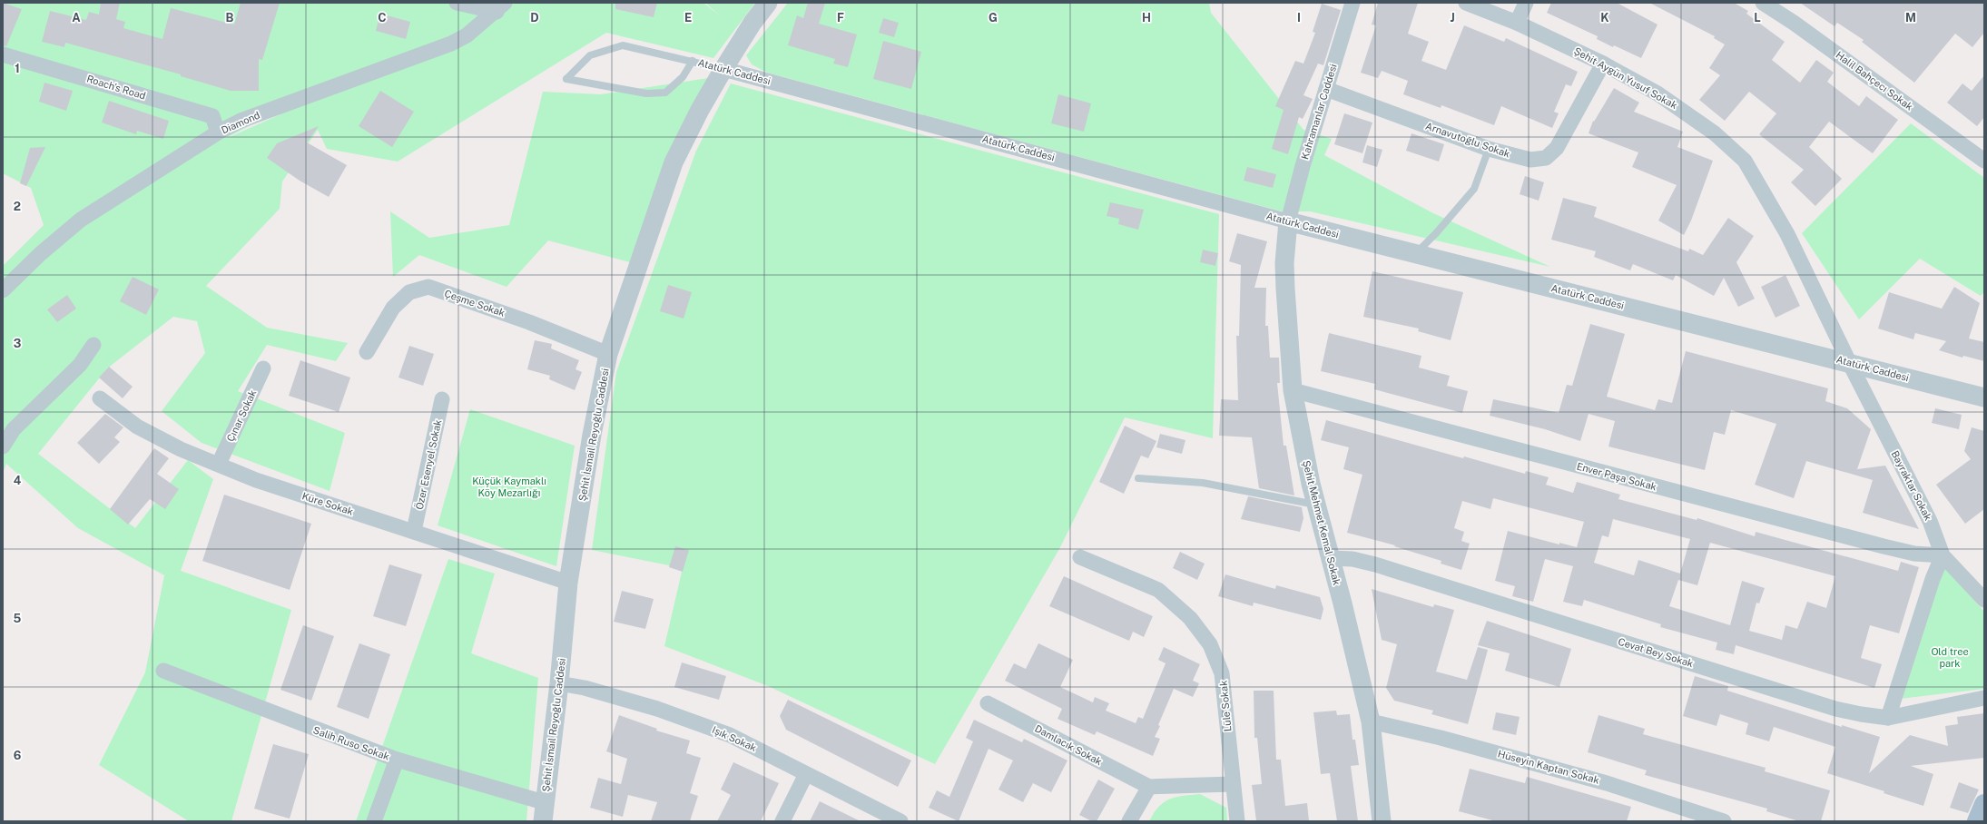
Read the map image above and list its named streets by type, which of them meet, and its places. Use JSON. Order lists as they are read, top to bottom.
{
  "streets": {
    "street": [
      "Atatürk Caddesi",
      "Şehit Aygün Yusuf Sokak",
      "Halil Bahçecı Sokak",
      "Roach's Road",
      "Kahramanlar Caddesi",
      "Diamond",
      "Arnavutoğlu Sokak",
      "Çeşme Sokak",
      "Çınar Sokak",
      "Şehit İsmail Reyoğlu Caddesi",
      "Özer Esenyel Sokak",
      "Enver Paşa Sokak",
      "Bayraktar Sokak",
      "Küre Sokak",
      "Şehit Mehmet Kemal Sokak",
      "Cevat Bey Sokak",
      "Lüle Sokak",
      "Işık Sokak",
      "Salih Ruso Sokak",
      "Damlacık Sokak",
      "Hüseyin Kaptan Sokak"
    ]
  },
  "crossings": [
    ["Atatürk Caddesi", "Şehit Aygün Yusuf Sokak"],
    ["Atatürk Caddesi", "Kahramanlar Caddesi"],
    ["Atatürk Caddesi", "Şehit İsmail Reyoğlu Caddesi"],
    ["Atatürk Caddesi", "Bayraktar Sokak"],
    ["Atatürk Caddesi", "Şehit Mehmet Kemal Sokak"],
    ["Şehit Aygün Yusuf Sokak", "Arnavutoğlu Sokak"],
    ["Şehit Aygün Yusuf Sokak", "Bayraktar Sokak"],
    ["Roach's Road", "Diamond"],
    ["Kahramanlar Caddesi", "Arnavutoğlu Sokak"],
    ["Kahramanlar Caddesi", "Şehit Mehmet Kemal Sokak"],
    ["Çeşme Sokak", "Şehit İsmail Reyoğlu Caddesi"],
    ["Çınar Sokak", "Küre Sokak"],
    ["Şehit İsmail Reyoğlu Caddesi", "Küre Sokak"],
    ["Şehit İsmail Reyoğlu Caddesi", "Işık Sokak"],
    ["Şehit İsmail Reyoğlu Caddesi", "Salih Ruso Sokak"],
    ["Özer Esenyel Sokak", "Küre Sokak"],
    ["Enver Paşa Sokak", "Bayraktar Sokak"],
    ["Enver Paşa Sokak", "Şehit Mehmet Kemal Sokak"],
    ["Şehit Mehmet Kemal Sokak", "Cevat Bey Sokak"],
    ["Şehit Mehmet Kemal Sokak", "Hüseyin Kaptan Sokak"]
  ],
  "parks": ["Küçük Kaymaklı Köy Mezarlığı", "Old tree park"],
  "grid": {
    "columns": [
      "A",
      "B",
      "C",
      "D",
      "E",
      "F",
      "G",
      "H",
      "I",
      "J",
      "K",
      "L",
      "M"
    ],
    "rows": [
      "1",
      "2",
      "3",
      "4",
      "5",
      "6"
    ]
  }
}
